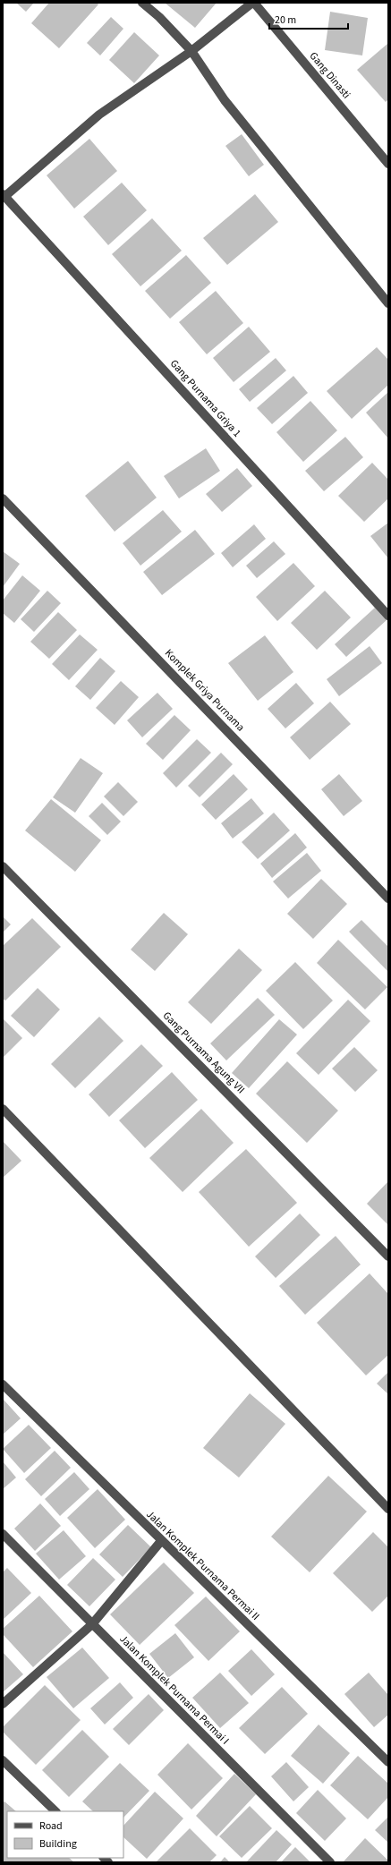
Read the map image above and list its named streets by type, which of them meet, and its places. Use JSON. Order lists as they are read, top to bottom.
{
  "streets": {
    "street": [
      "Gang Dinasti",
      "Gang Purnama Griya 1",
      "Komplek Griya Purnama",
      "Gang Purnama Agung VII",
      "Jalan Komplek Purnama Permai II",
      "Jalan Komplek Purnama Permai I"
    ]
  },
  "crossings": [
    ["Gang Dinasti", "Gang Purnama Griya 1"]
  ],
  "legend": ["Road", "Building"],
  "scale_bar": "20 m"
}
